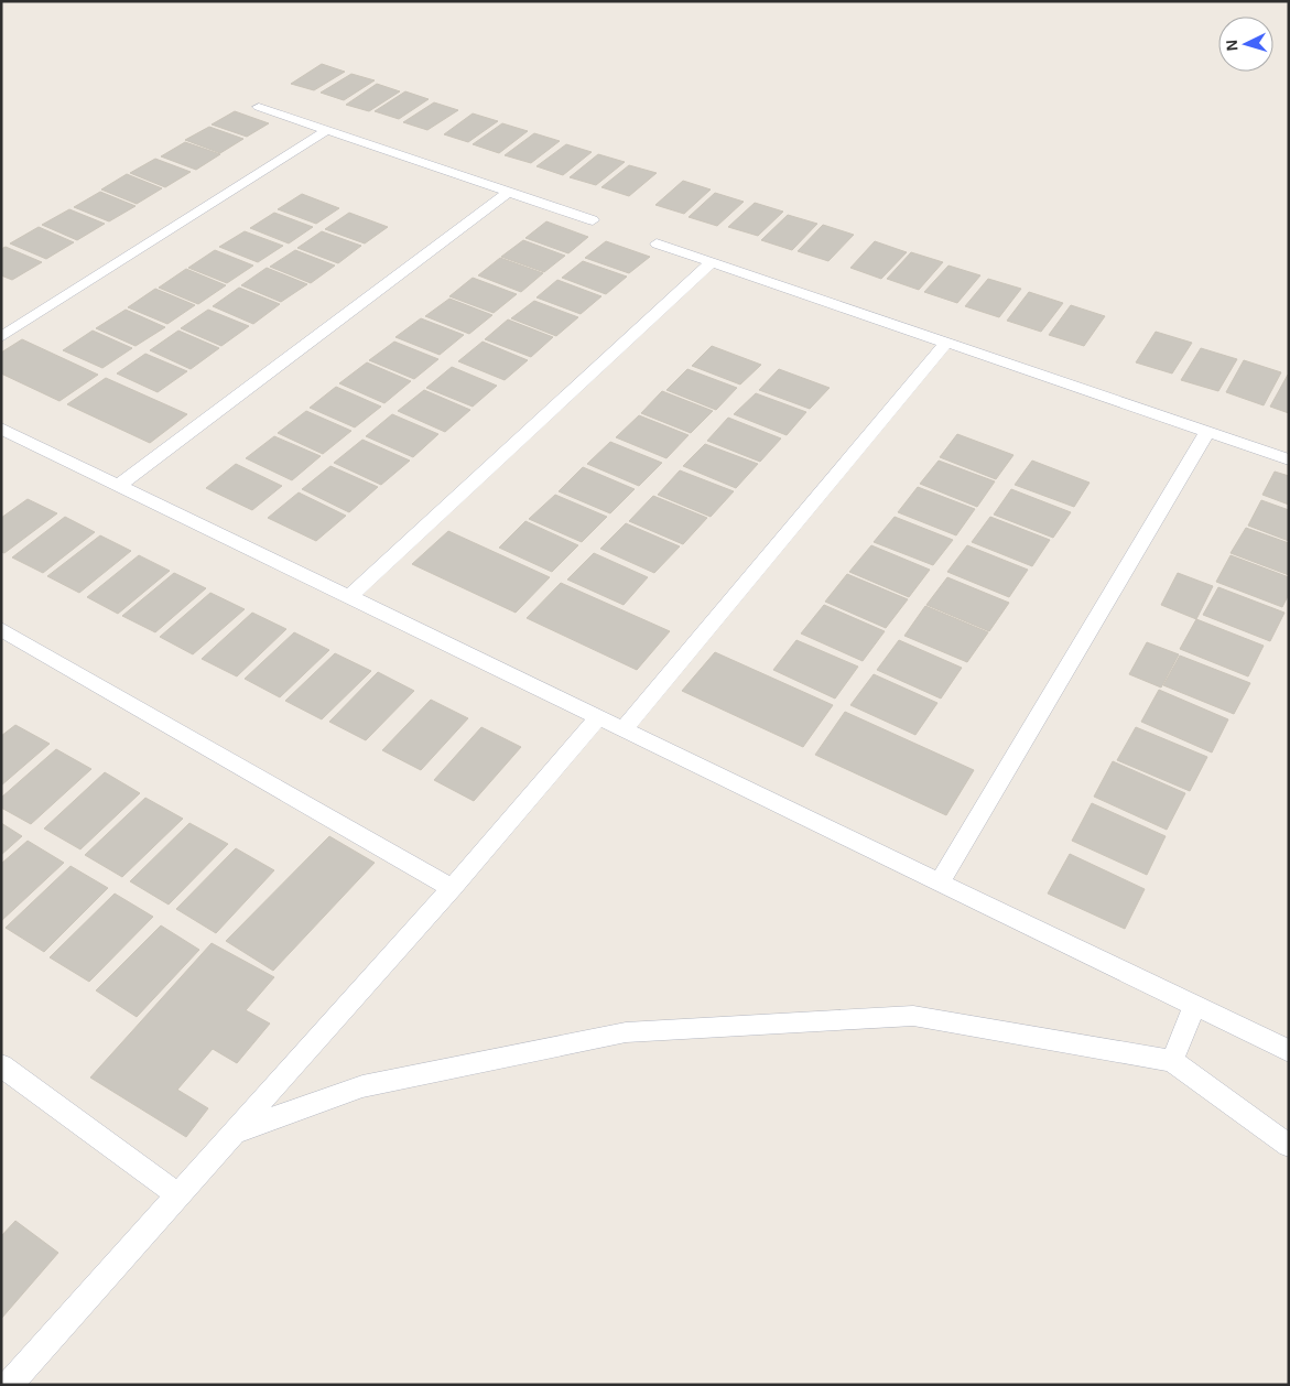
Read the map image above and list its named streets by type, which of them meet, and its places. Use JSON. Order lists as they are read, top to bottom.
{
  "north": "left"
}
